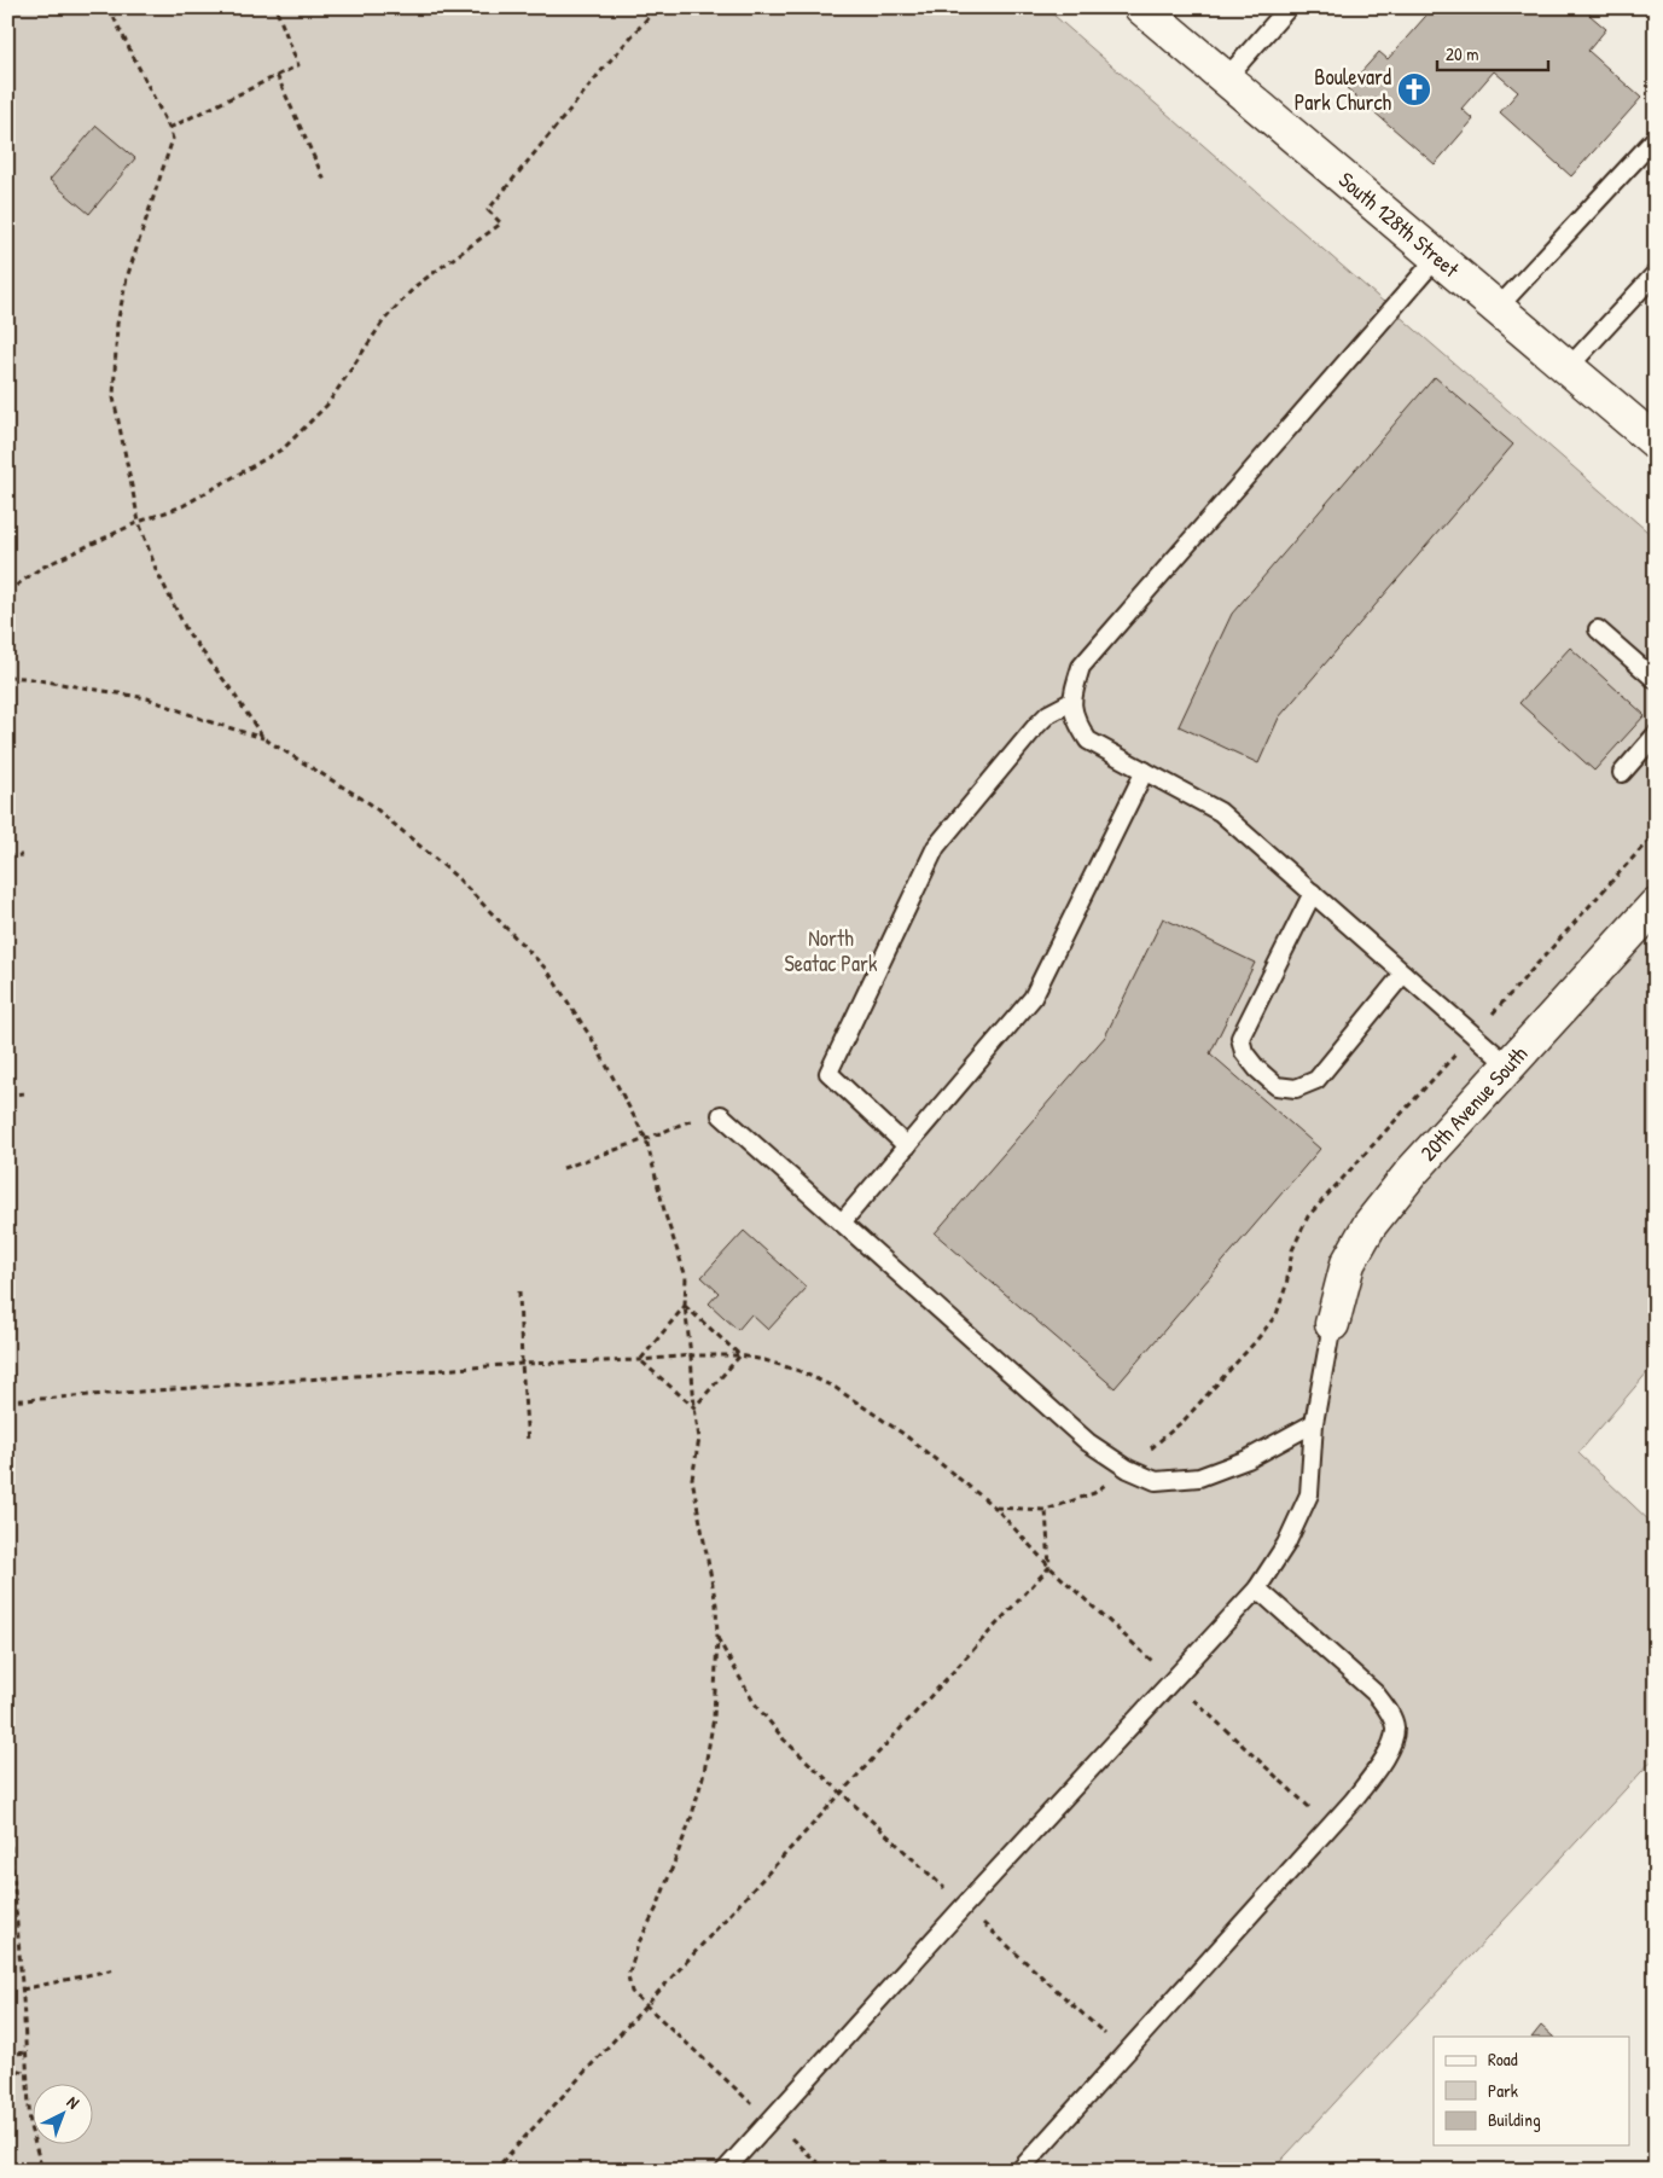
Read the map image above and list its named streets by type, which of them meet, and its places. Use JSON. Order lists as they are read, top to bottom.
{
  "streets": {
    "street": ["South 128th Street", "20th Avenue South"]
  },
  "parks": ["North Seatac Park"],
  "places": {
    "church": ["Boulevard Park Church"]
  },
  "legend": ["Road", "Park", "Building"],
  "scale_bar": "20 m",
  "north": "top right"
}
